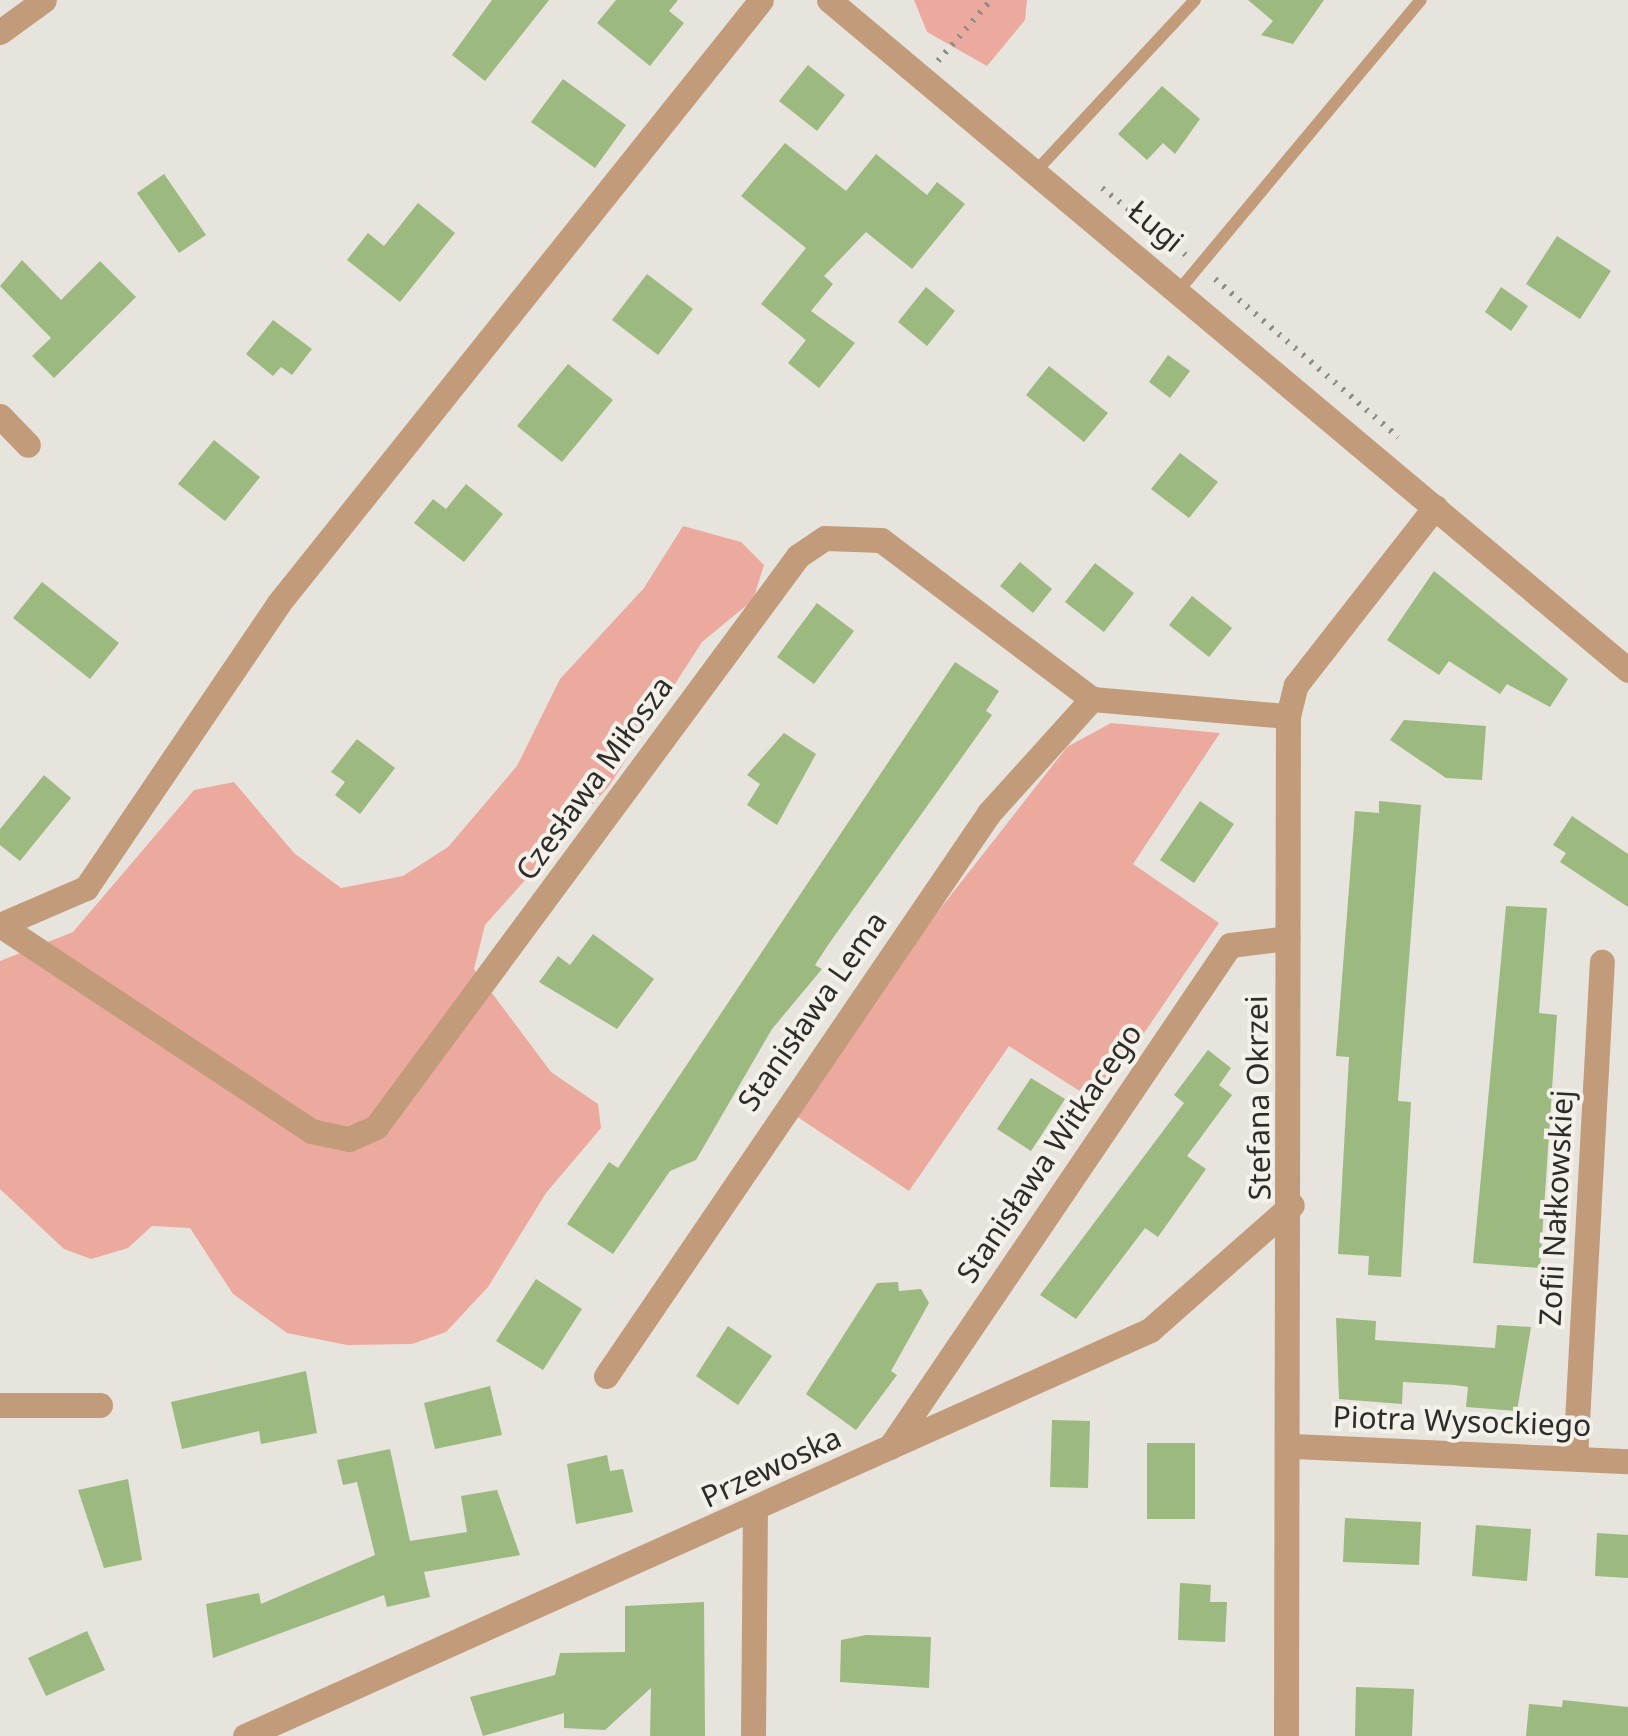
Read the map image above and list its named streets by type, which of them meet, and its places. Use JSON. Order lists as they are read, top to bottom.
{
  "streets": {
    "street": [
      "Ługi",
      "Czesława Miłosza",
      "Stanisława Lema",
      "Stefana Okrzei",
      "Stanisława Witkacego",
      "Zofii Nałkowskiej",
      "Piotra Wysockiego",
      "Przewoska"
    ]
  },
  "crossings": [
    ["Ługi", "Stefana Okrzei"],
    ["Czesława Miłosza", "Stanisława Lema"],
    ["Stefana Okrzei", "Stanisława Witkacego"],
    ["Stefana Okrzei", "Piotra Wysockiego"],
    ["Stefana Okrzei", "Przewoska"],
    ["Stanisława Witkacego", "Przewoska"],
    ["Zofii Nałkowskiej", "Piotra Wysockiego"]
  ]
}
